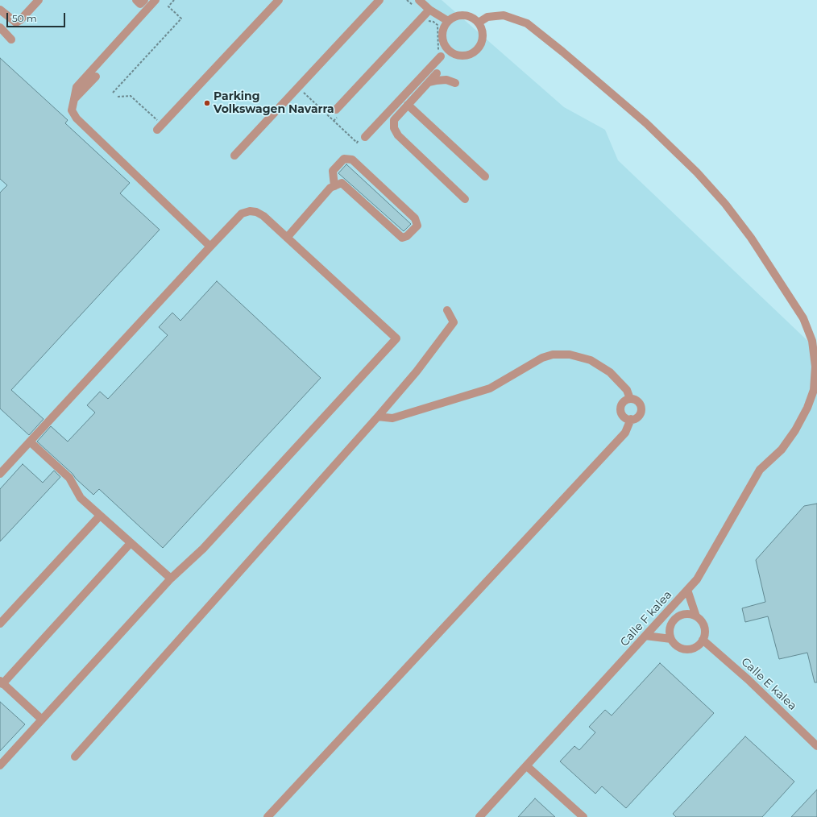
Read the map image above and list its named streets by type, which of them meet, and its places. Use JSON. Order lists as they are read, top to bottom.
{
  "streets": {
    "street": ["Calle F kalea", "Calle E kalea"]
  },
  "places": ["Parking Volkswagen Navarra"],
  "scale_bar": "50 m"
}
